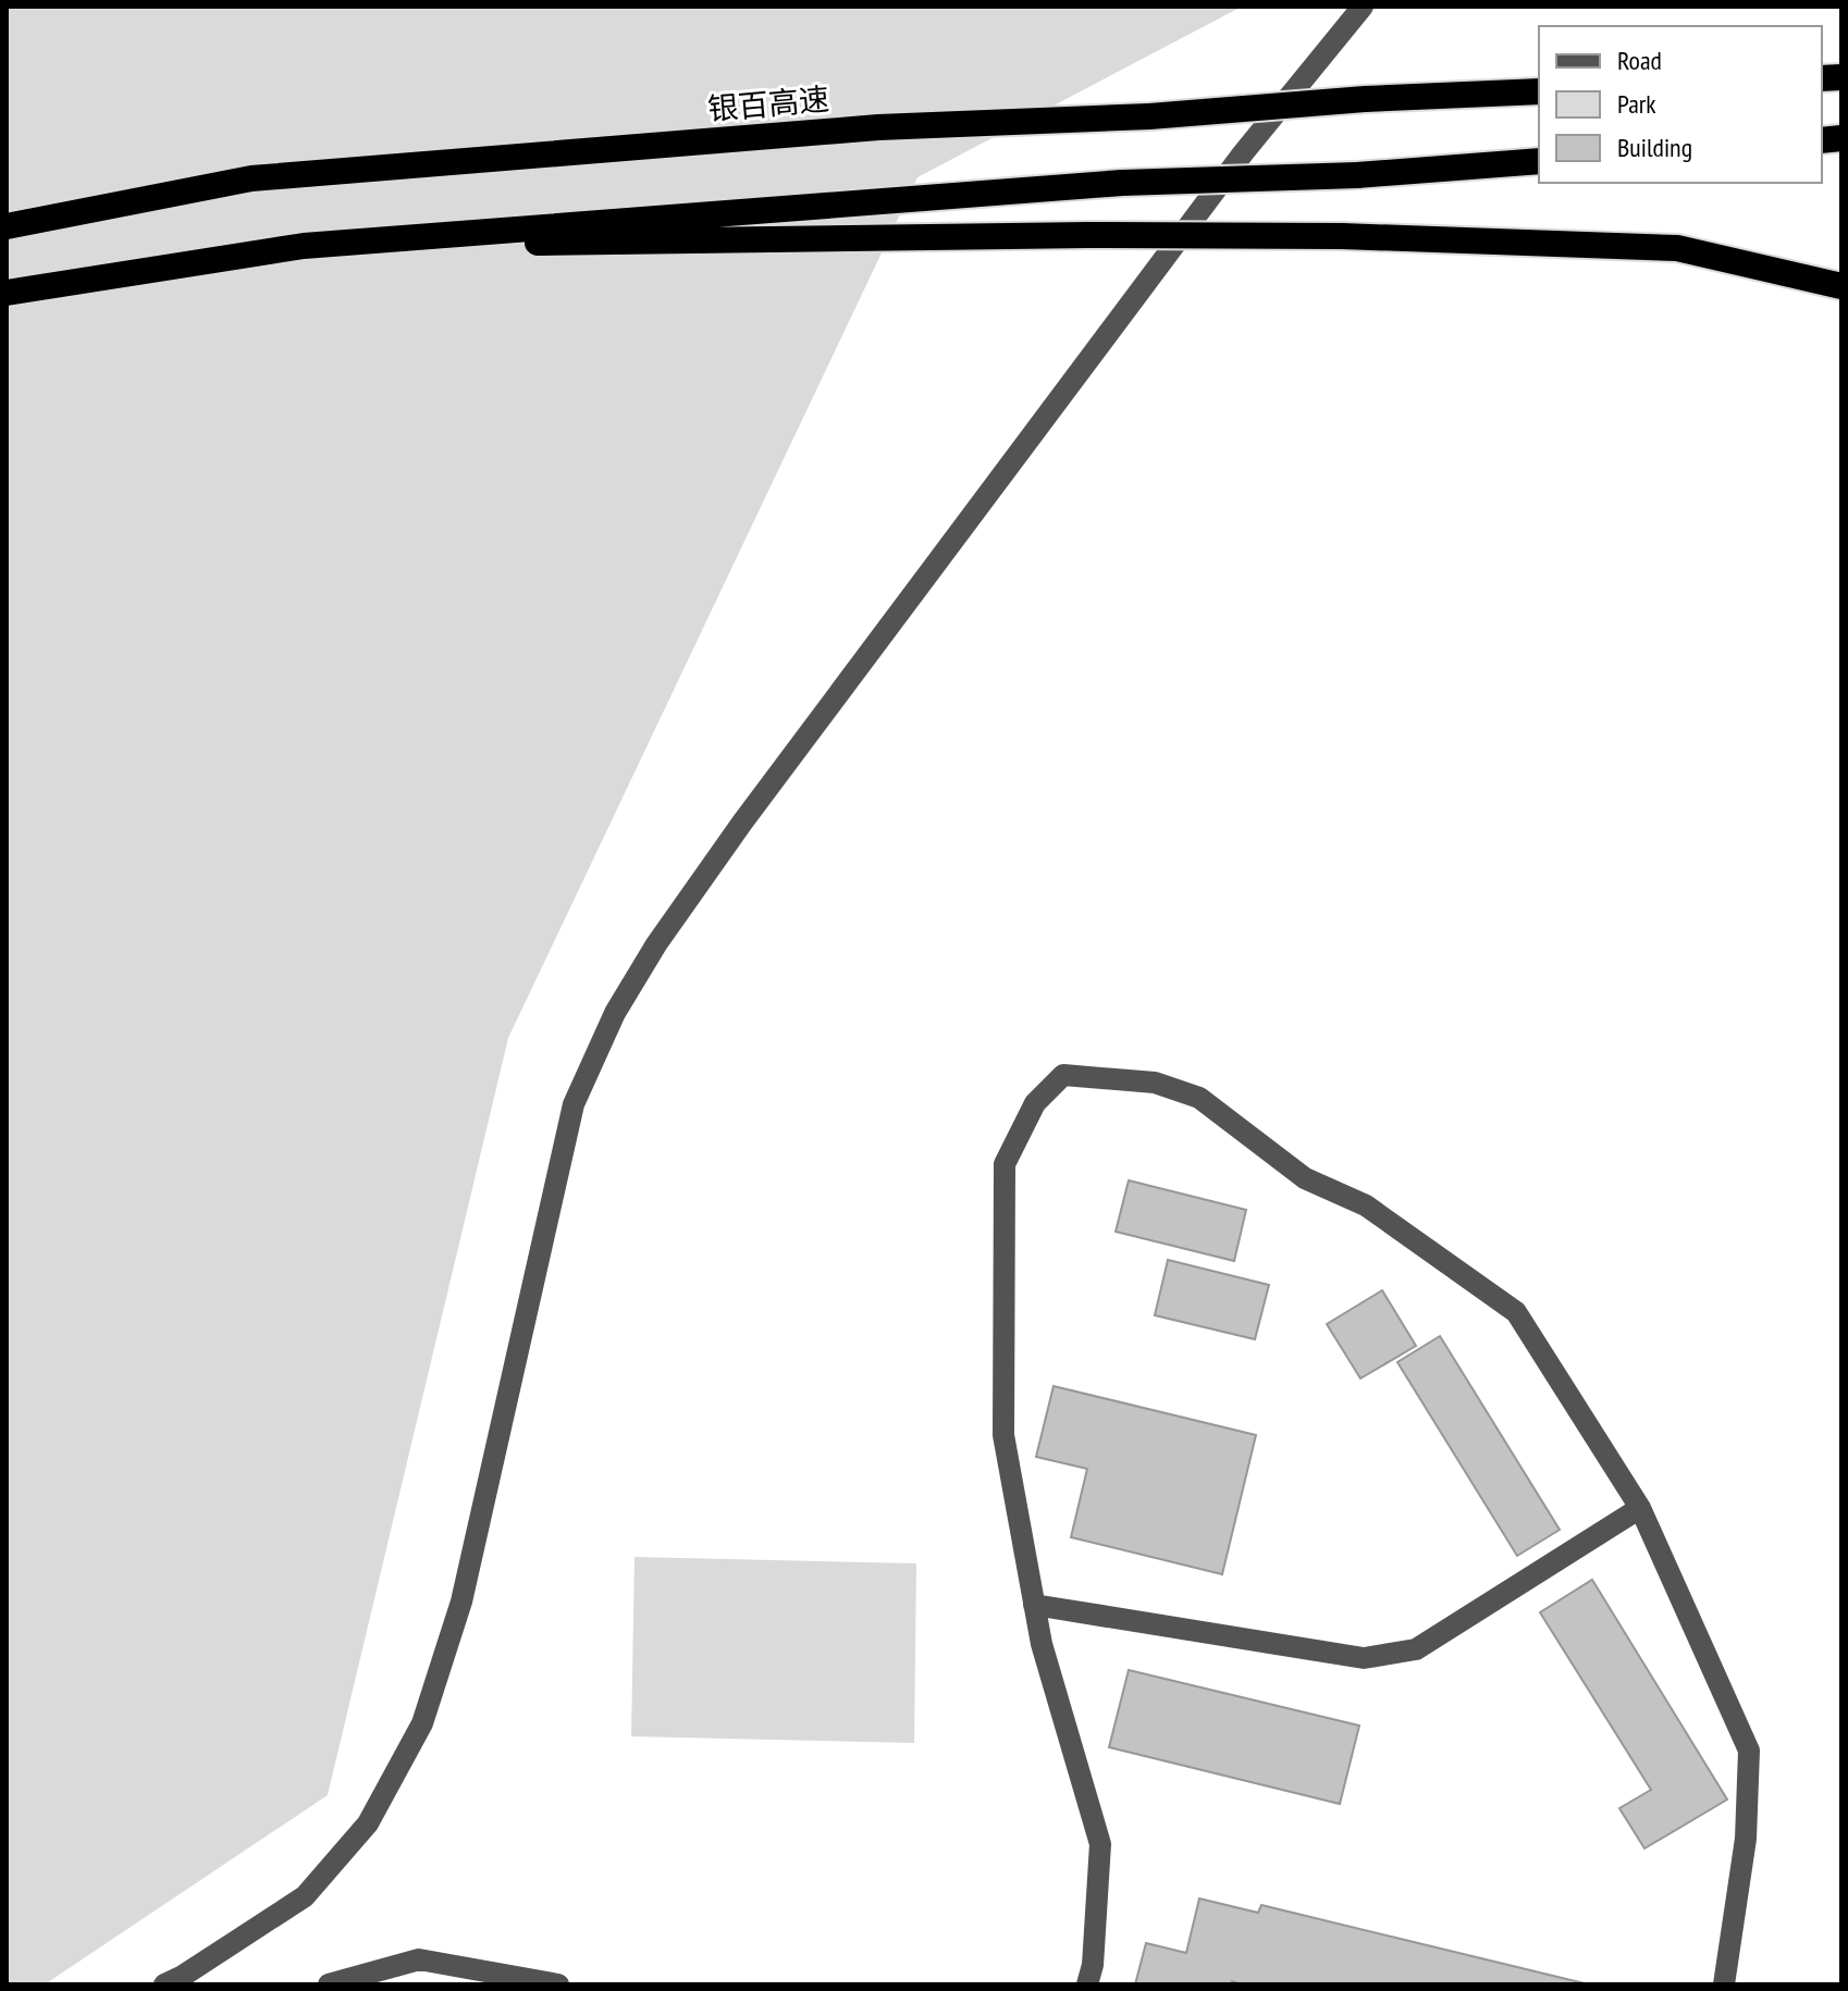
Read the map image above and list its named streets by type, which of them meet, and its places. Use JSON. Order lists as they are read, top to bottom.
{
  "streets": {
    "highway": ["银百高速"]
  },
  "legend": ["Road", "Park", "Building"]
}
